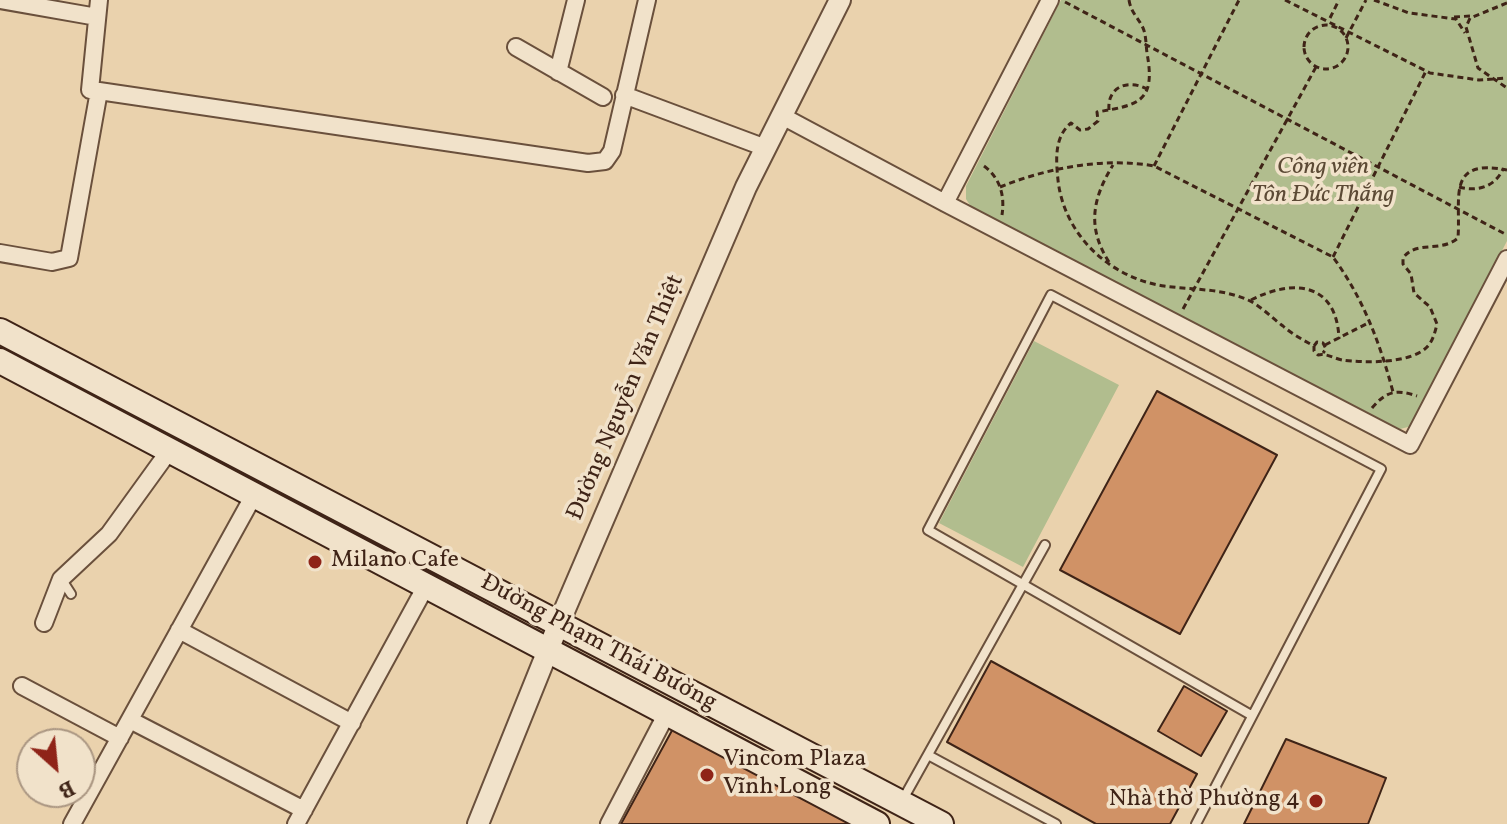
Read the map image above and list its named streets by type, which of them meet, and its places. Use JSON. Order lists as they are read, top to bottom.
{
  "streets": {
    "main road": ["Đường Phạm Thái Bường"],
    "street": ["Đường Nguyễn Văn Thiệt"]
  },
  "crossings": [
    ["Đường Nguyễn Văn Thiệt", "Đường Phạm Thái Bường"]
  ],
  "parks": ["Công viên Tôn Đức Thắng"],
  "places": ["Milano Cafe", "Vincom Plaza Vĩnh Long", "Nhà thờ Phường 4"],
  "north": "bottom right"
}
